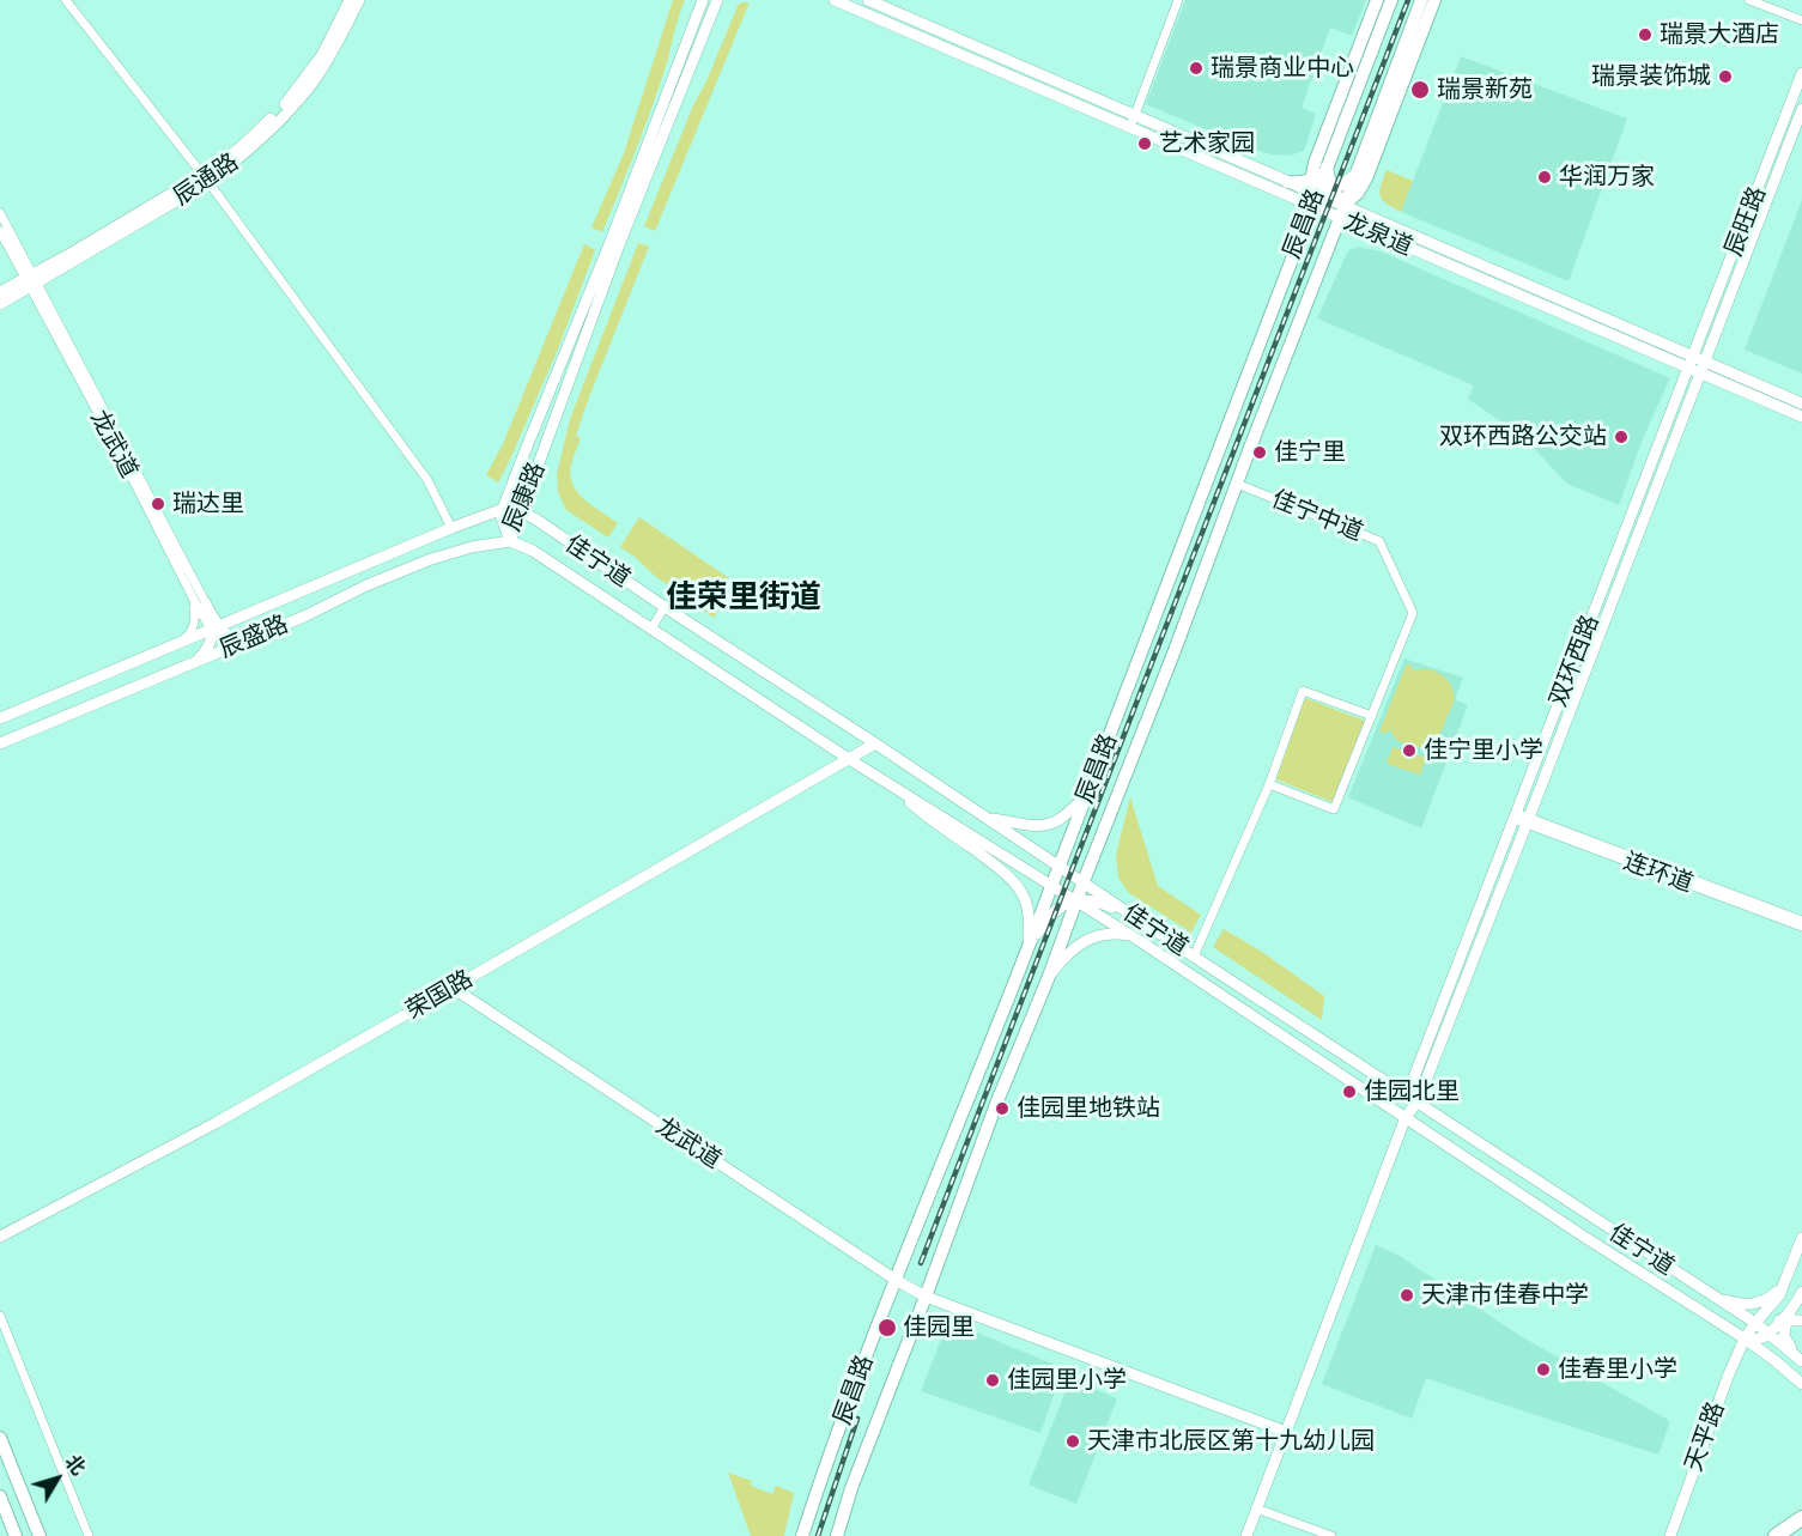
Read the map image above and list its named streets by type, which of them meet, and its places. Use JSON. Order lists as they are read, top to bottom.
{
  "streets": {
    "main road": ["辰昌路"],
    "street": [
      "辰通路",
      "辰旺路",
      "龙泉道",
      "龙武道",
      "辰康路",
      "佳宁中道",
      "佳宁道",
      "辰盛路",
      "双环西路",
      "连环道",
      "荣国路",
      "天平路"
    ]
  },
  "crossings": [
    ["辰通路", "龙武道"],
    ["辰旺路", "龙泉道"],
    ["辰旺路", "双环西路"],
    ["辰昌路", "龙泉道"],
    ["辰昌路", "龙武道"],
    ["辰昌路", "佳宁中道"],
    ["辰昌路", "佳宁道"],
    ["龙泉道", "双环西路"],
    ["龙武道", "辰盛路"],
    ["龙武道", "荣国路"],
    ["辰康路", "佳宁道"],
    ["辰康路", "辰盛路"],
    ["佳宁道", "辰盛路"],
    ["佳宁道", "双环西路"],
    ["佳宁道", "荣国路"],
    ["佳宁道", "天平路"],
    ["双环西路", "连环道"]
  ],
  "districts": ["佳荣里街道"],
  "places": [
    "瑞景大酒店",
    "瑞景商业中心",
    "瑞景装饰城",
    "瑞景新苑",
    "艺术家园",
    "华润万家",
    "双环西路公交站",
    "佳宁里",
    "瑞达里",
    "佳宁里小学",
    "佳园北里",
    "佳园里地铁站",
    "天津市佳春中学",
    "佳园里",
    "佳春里小学",
    "佳园里小学",
    "天津市北辰区第十九幼儿园"
  ],
  "north": "top right"
}
